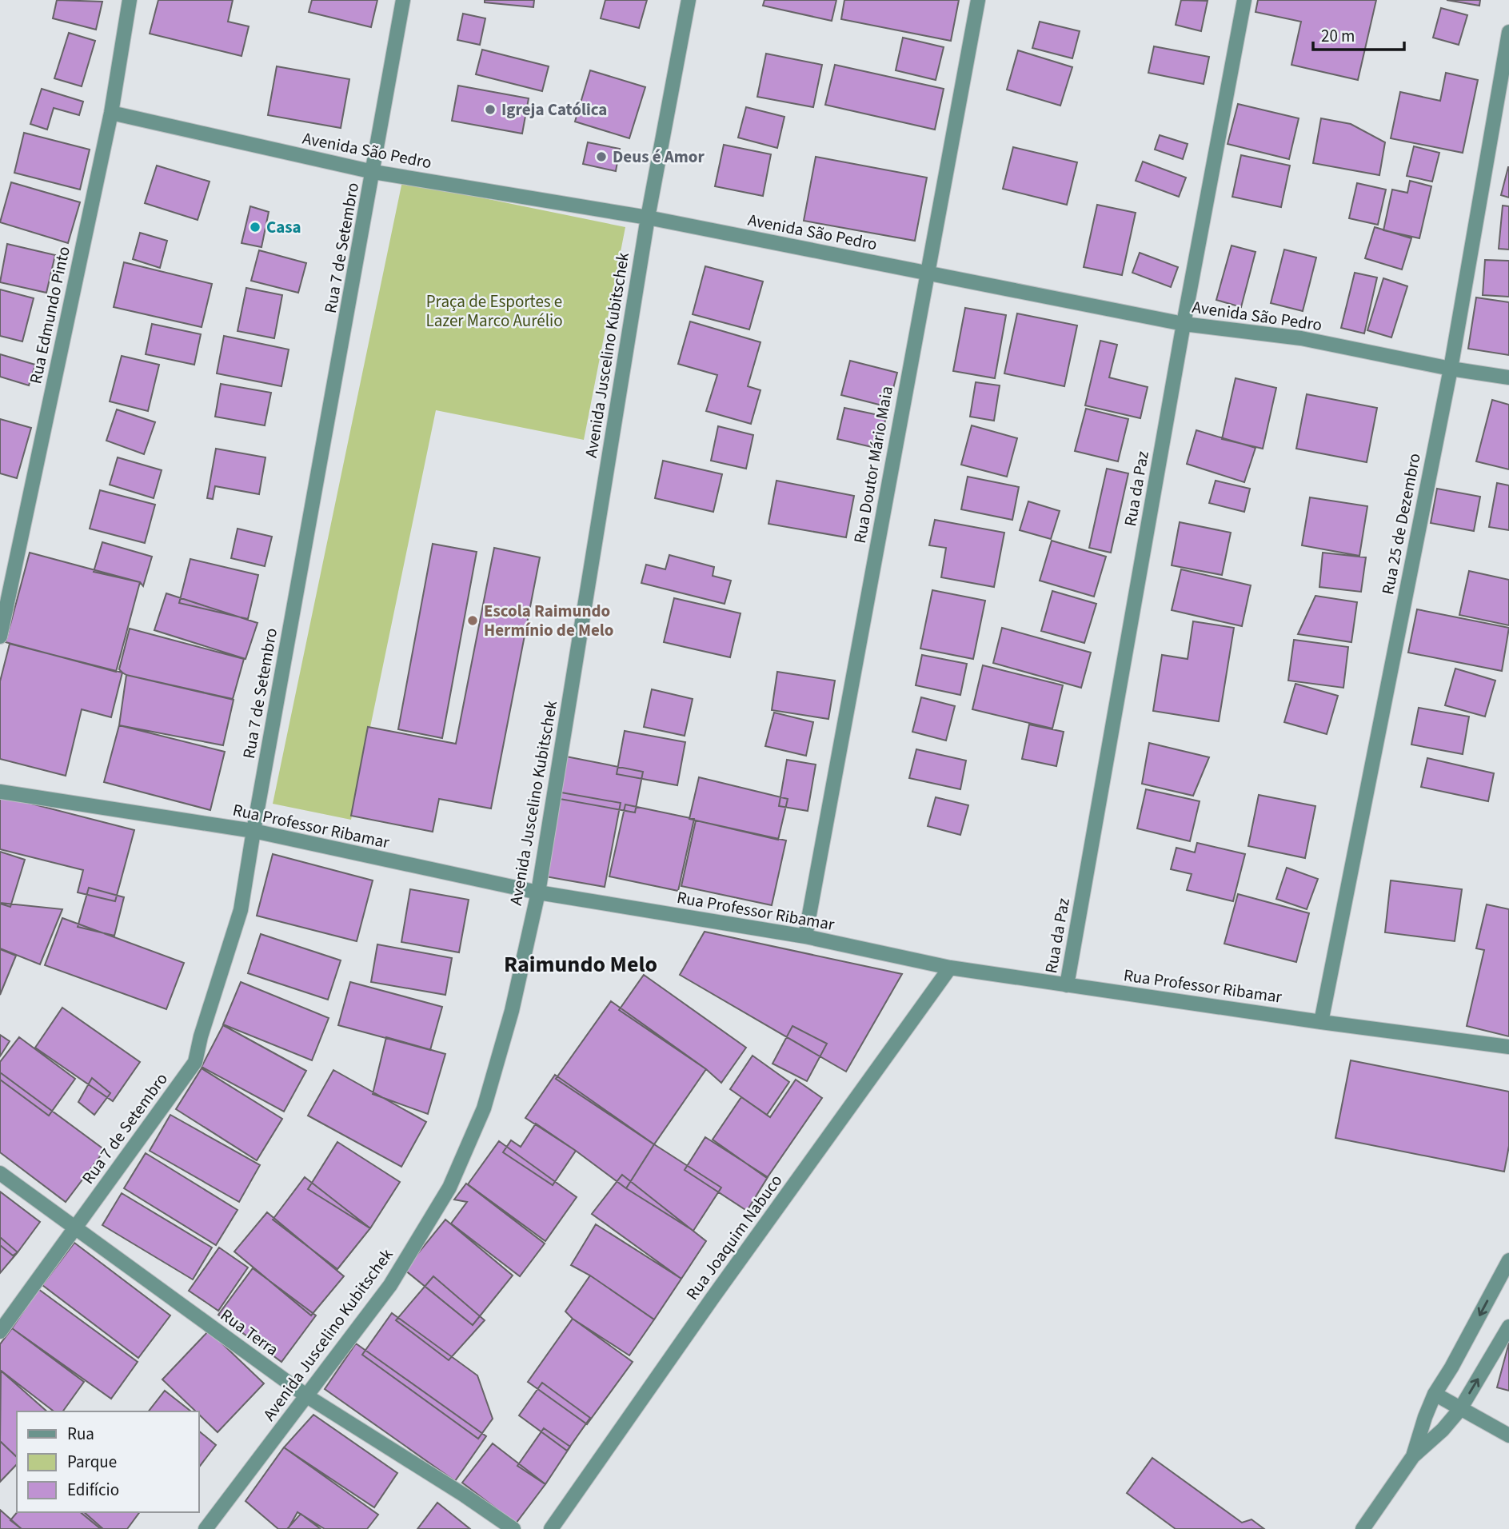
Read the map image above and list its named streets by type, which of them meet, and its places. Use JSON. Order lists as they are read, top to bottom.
{
  "streets": {
    "street": [
      "Avenida São Pedro",
      "Rua 7 de Setembro",
      "Rua Edmundo Pinto",
      "Avenida Juscelino Kubitschek",
      "Rua Doutor Mário Maia",
      "Rua da Paz",
      "Rua 25 de Dezembro",
      "Rua Professor Ribamar",
      "Rua Joaquim Nabuco",
      "Rua Terra"
    ]
  },
  "crossings": [
    ["Avenida São Pedro", "Rua 7 de Setembro"],
    ["Avenida São Pedro", "Rua Edmundo Pinto"],
    ["Avenida São Pedro", "Avenida Juscelino Kubitschek"],
    ["Avenida São Pedro", "Rua Doutor Mário Maia"],
    ["Avenida São Pedro", "Rua da Paz"],
    ["Avenida São Pedro", "Rua 25 de Dezembro"],
    ["Rua 7 de Setembro", "Rua Professor Ribamar"],
    ["Rua 7 de Setembro", "Rua Terra"],
    ["Avenida Juscelino Kubitschek", "Rua Professor Ribamar"],
    ["Avenida Juscelino Kubitschek", "Rua Terra"],
    ["Rua Doutor Mário Maia", "Rua Professor Ribamar"],
    ["Rua da Paz", "Rua Professor Ribamar"],
    ["Rua 25 de Dezembro", "Rua Professor Ribamar"],
    ["Rua Professor Ribamar", "Rua Joaquim Nabuco"]
  ],
  "districts": ["Raimundo Melo"],
  "parks": ["Praça de Esportes e Lazer Marco Aurélio"],
  "places": [
    "Igreja Católica",
    "Deus é Amor",
    "Casa",
    "Escola Raimundo Hermínio de Melo"
  ],
  "legend": ["Rua", "Parque", "Edifício"],
  "scale_bar": "20 m"
}
